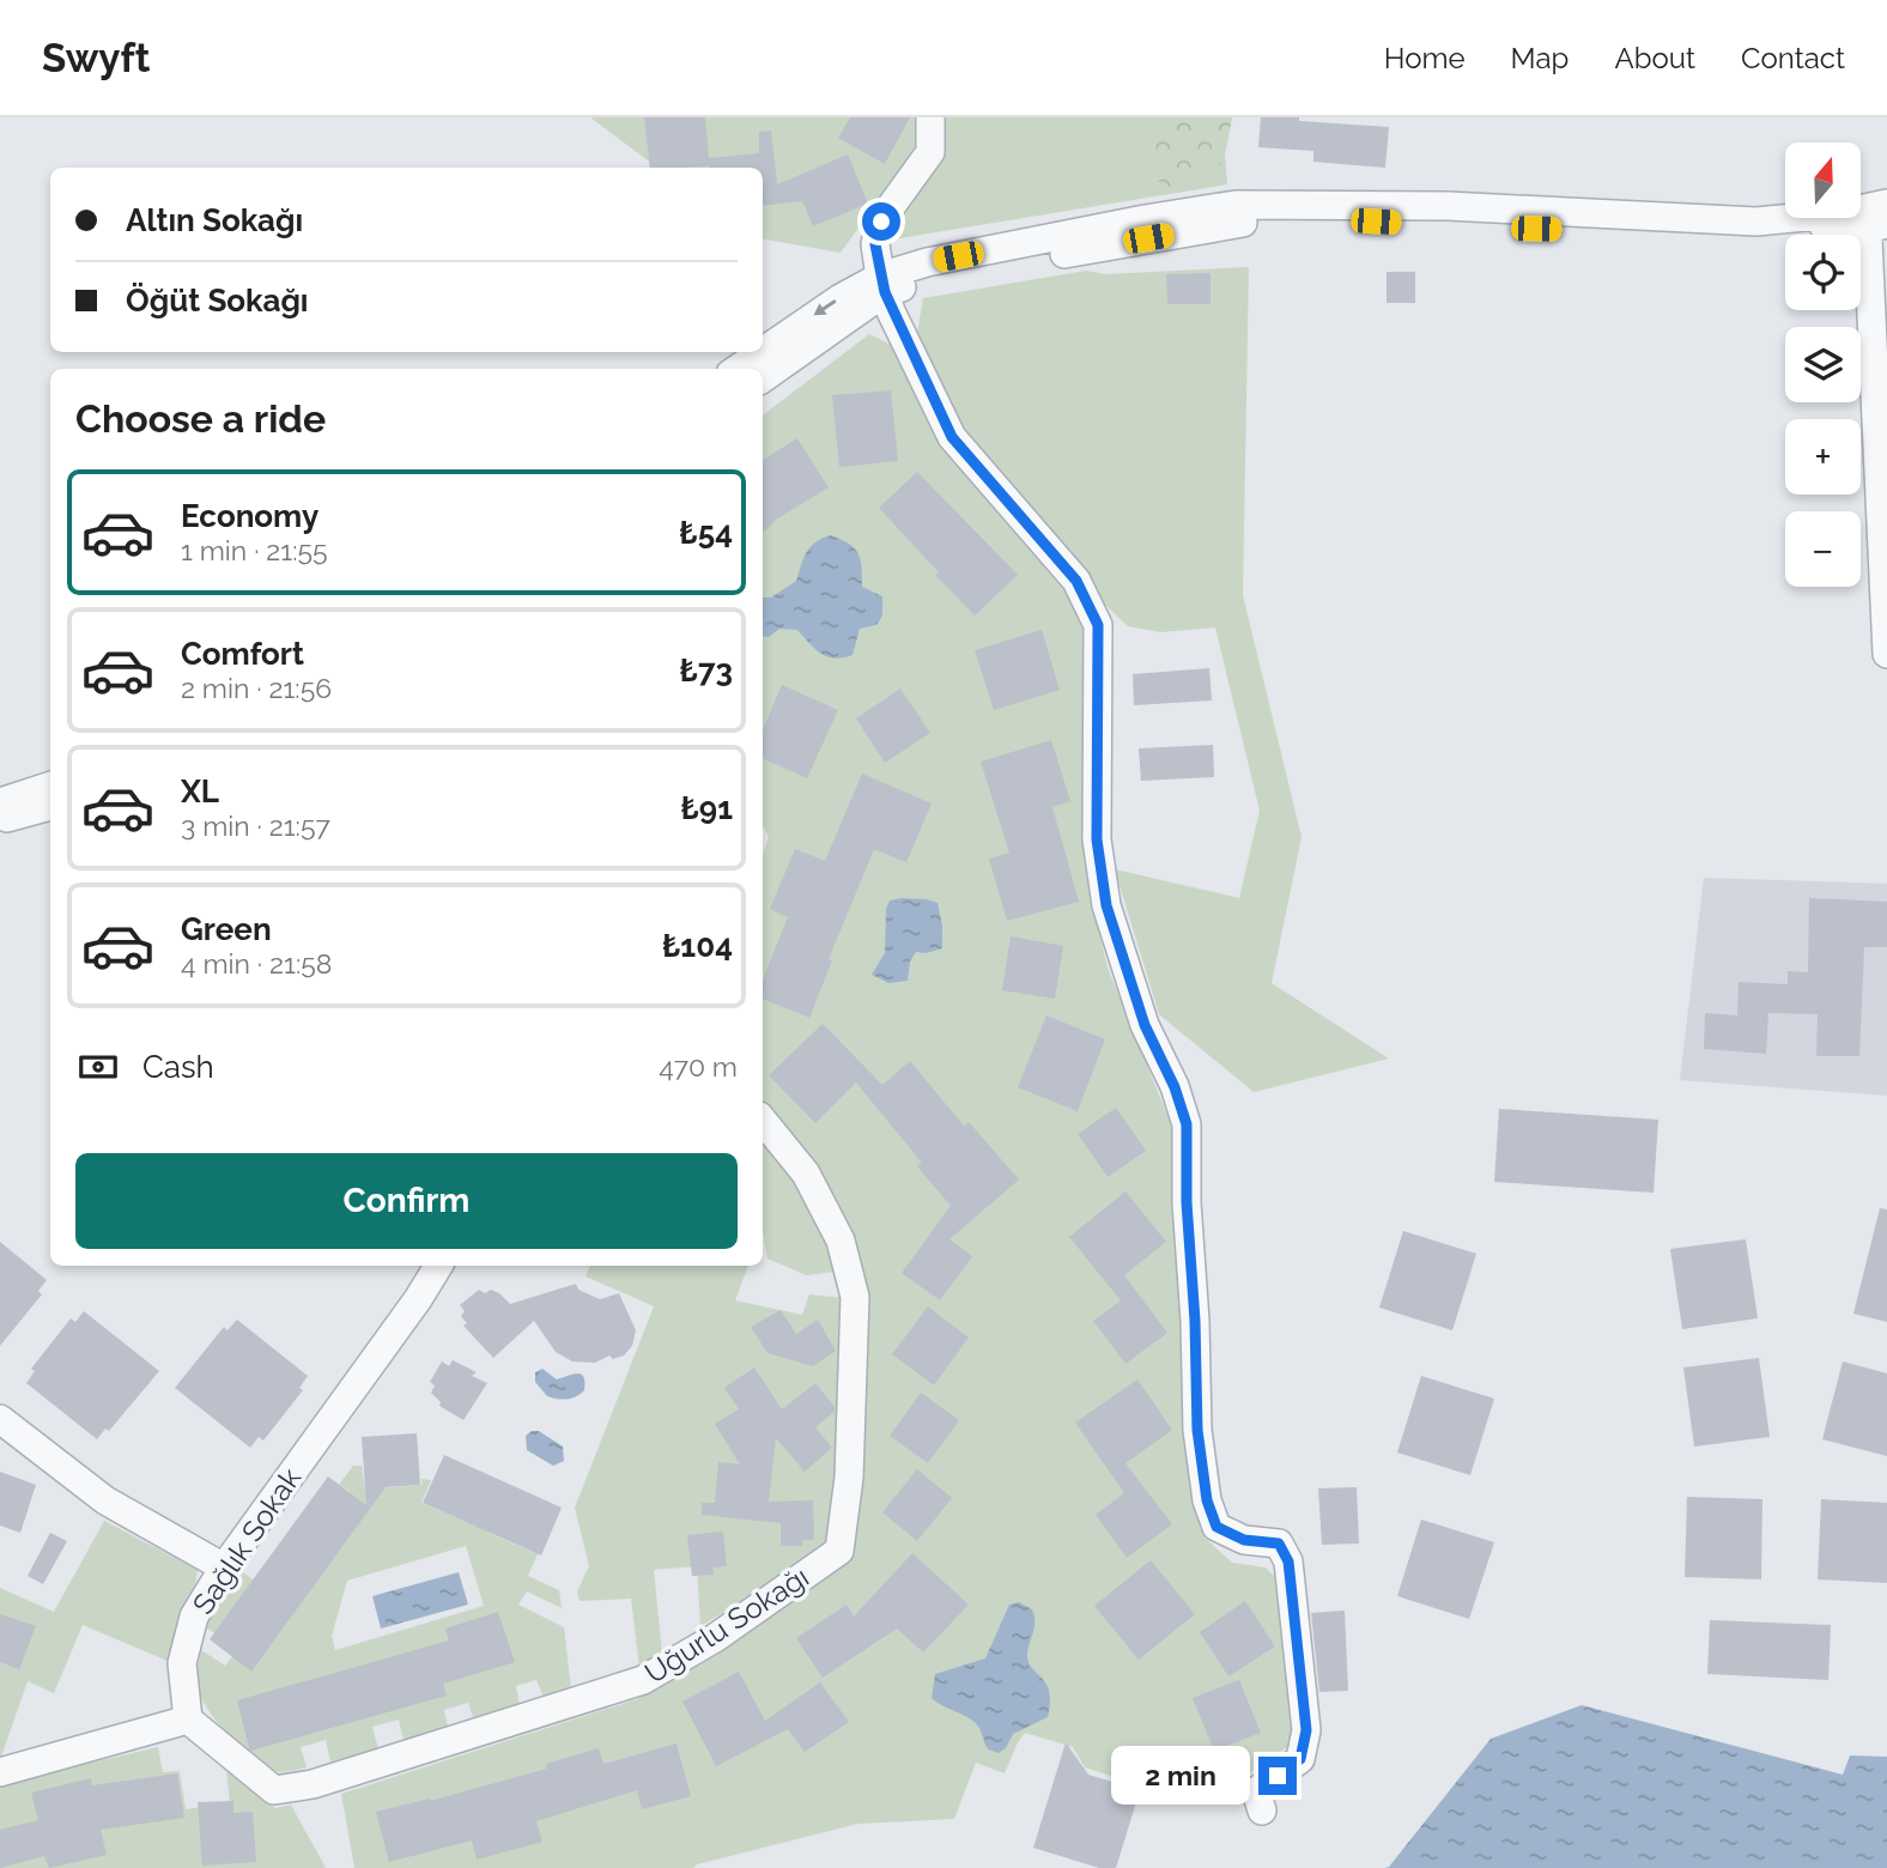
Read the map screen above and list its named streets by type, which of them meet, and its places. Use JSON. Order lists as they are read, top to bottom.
{
  "streets": {
    "street": ["Sağlık Sokak", "Uğurlu Sokağı"]
  },
  "crossings": [
    ["Sağlık Sokak", "Uğurlu Sokağı"]
  ],
  "north": "top",
  "page": {
    "header": "Swyft",
    "nav": [
      "Home",
      "Map",
      "About",
      "Contact"
    ],
    "map_buttons": ["+", "−"],
    "banner": ["Altın Sokağı", "Öğüt Sokağı"],
    "heading": "Choose a ride",
    "list": [
      {
        "name": "Economy",
        "note": "1 min · 21:55",
        "value": "₺54"
      },
      {
        "name": "Comfort",
        "note": "2 min · 21:56",
        "value": "₺73"
      },
      {
        "name": "XL",
        "note": "3 min · 21:57",
        "value": "₺91"
      },
      {
        "name": "Green",
        "note": "4 min · 21:58",
        "value": "₺104"
      }
    ],
    "pay": ["Cash", "470 m"],
    "buttons": "Confirm",
    "bubble": "2 min"
  }
}
